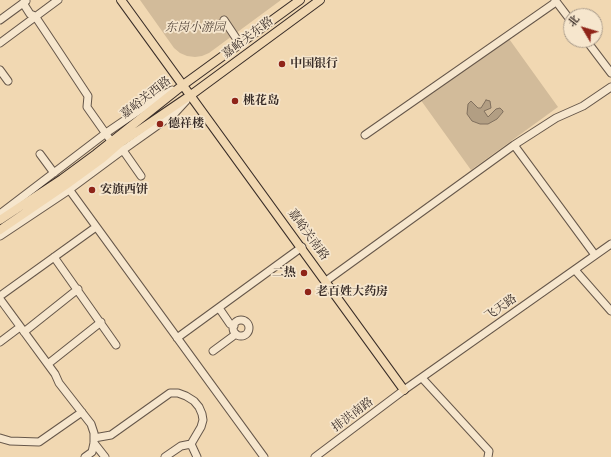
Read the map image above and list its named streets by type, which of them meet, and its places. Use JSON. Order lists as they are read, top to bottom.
{
  "streets": {
    "main road": ["嘉峪关东路", "嘉峪关西路", "嘉峪关南路"],
    "street": ["飞天路", "排洪南路"]
  },
  "crossings": [
    ["嘉峪关东路", "嘉峪关西路"],
    ["嘉峪关东路", "嘉峪关南路"],
    ["嘉峪关西路", "嘉峪关南路"],
    ["嘉峪关南路", "飞天路"],
    ["嘉峪关南路", "排洪南路"],
    ["飞天路", "排洪南路"]
  ],
  "parks": ["东岗小游园"],
  "places": [
    "中国银行",
    "桃花岛",
    "德祥楼",
    "安旗西饼",
    "二热",
    "老百姓大药房"
  ],
  "north": "top left"
}
